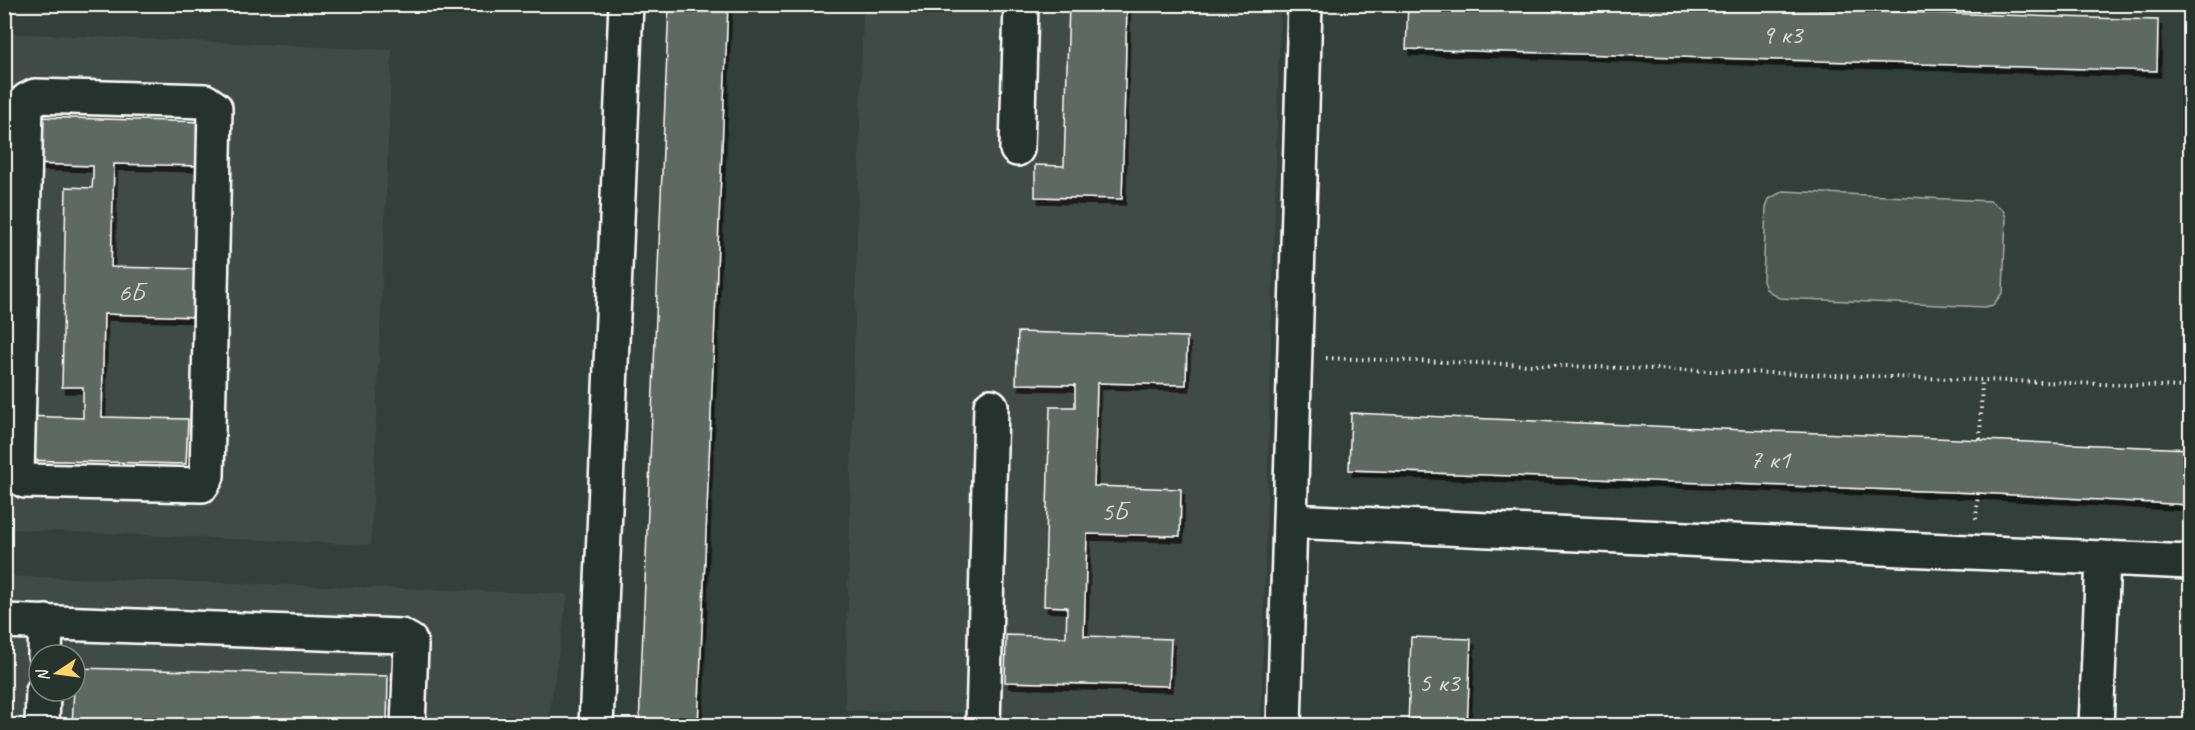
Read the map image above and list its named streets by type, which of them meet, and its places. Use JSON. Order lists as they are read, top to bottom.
{
  "house_numbers": [
    "9 к3",
    "6Б",
    "7 к1",
    "5Б",
    "5 к3"
  ],
  "north": "left"
}
